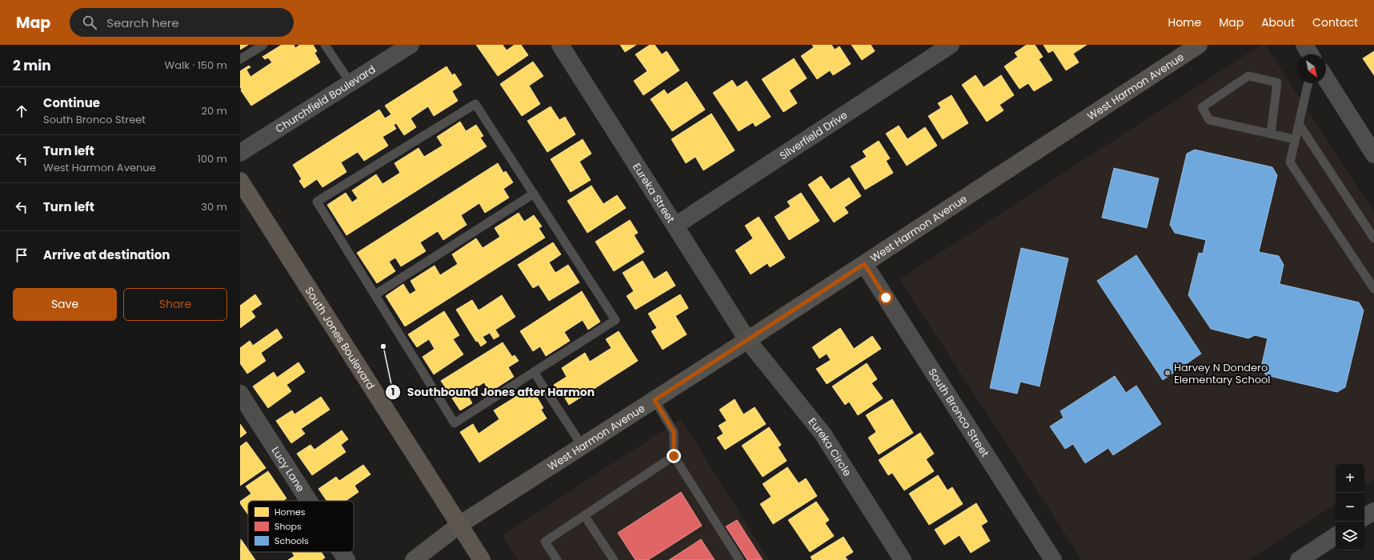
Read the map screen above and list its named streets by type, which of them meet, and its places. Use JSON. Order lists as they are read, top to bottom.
{
  "streets": {
    "main road": ["West Harmon Avenue", "South Jones Boulevard"],
    "street": [
      "Churchfield Boulevard",
      "Silverfield Drive",
      "Eureka Street",
      "South Bronco Street",
      "Eureka Circle",
      "Lucy Lane"
    ]
  },
  "crossings": [
    ["West Harmon Avenue", "Eureka Street"],
    ["West Harmon Avenue", "South Jones Boulevard"],
    ["West Harmon Avenue", "South Bronco Street"],
    ["West Harmon Avenue", "Eureka Circle"],
    ["Silverfield Drive", "Eureka Street"],
    ["Eureka Street", "Eureka Circle"]
  ],
  "places": ["Southbound Jones after Harmon", "Harvey N Dondero Elementary School"],
  "legend": ["Homes", "Shops", "Schools"],
  "north": "bottom right",
  "page": {
    "header": "Map",
    "search": "Search here",
    "nav": [
      "Home",
      "Map",
      "About",
      "Contact"
    ],
    "heading": ["2 min", "Walk · 150 m"],
    "list": [
      ["Continue", "South Bronco Street", "20 m"],
      ["Turn left", "West Harmon Avenue", "100 m"],
      ["Turn left", "30 m"],
      "Arrive at destination"
    ],
    "buttons": ["Save", "Share"],
    "map_buttons": ["+", "−"]
  }
}
